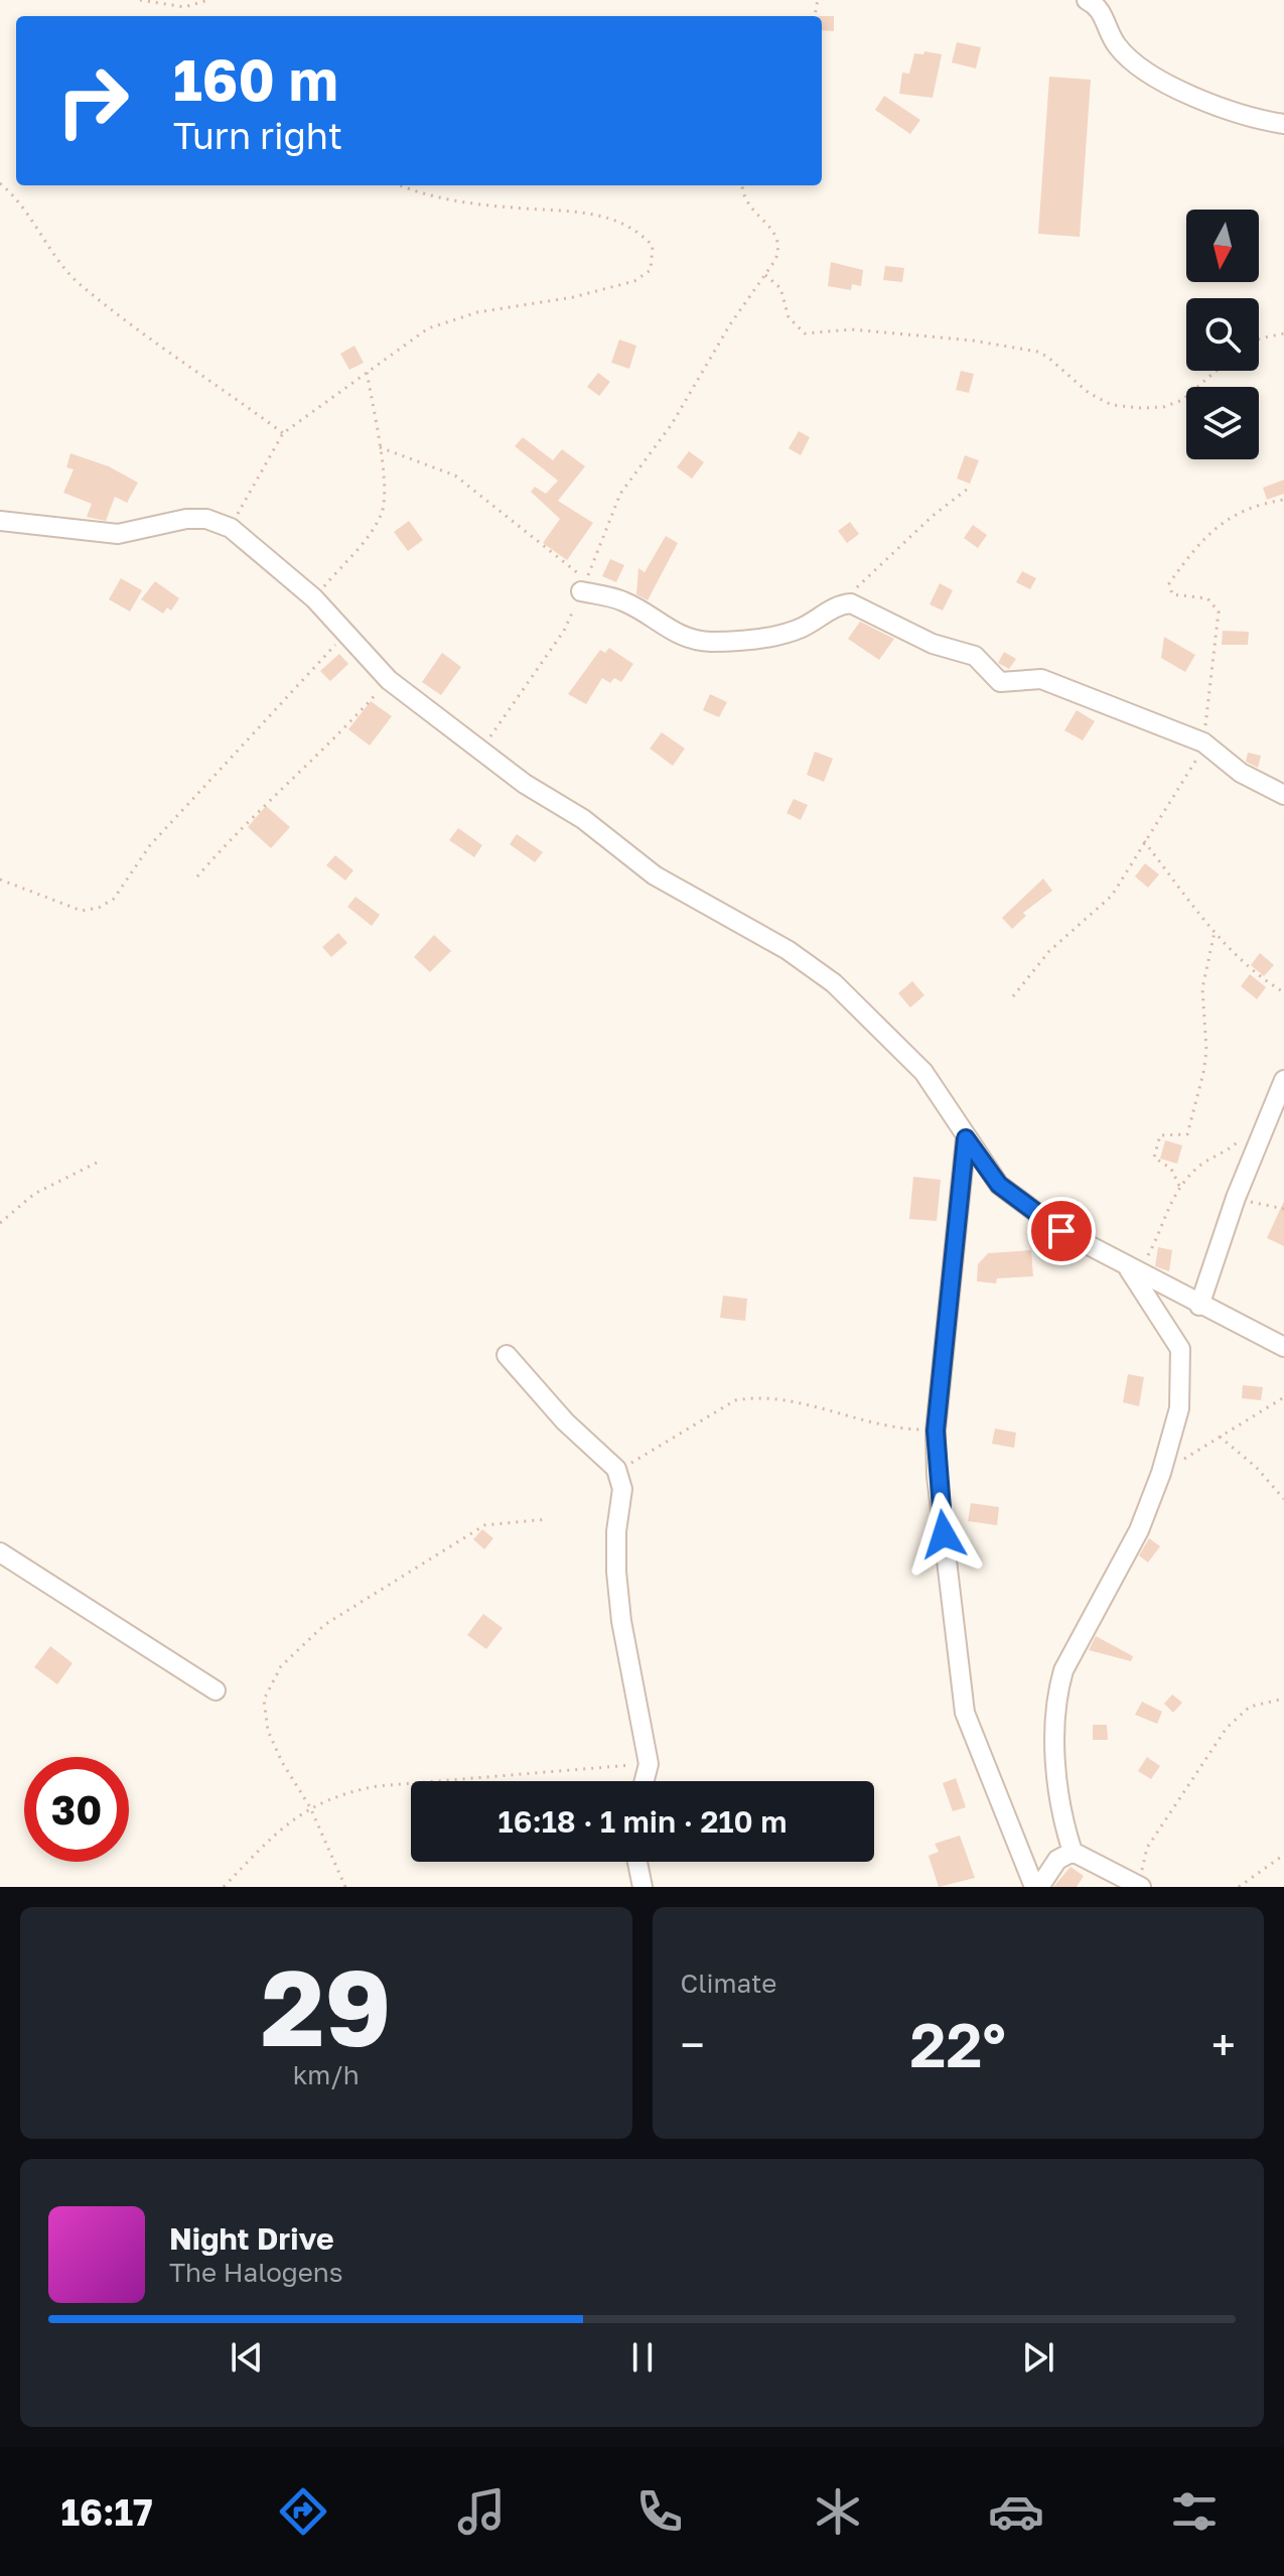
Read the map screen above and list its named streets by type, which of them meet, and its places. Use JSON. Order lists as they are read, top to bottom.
{
  "north": "bottom",
  "page": {
    "turn": ["160 m", "Turn right"],
    "limit": "30",
    "trip": "16:18 · 1 min · 210 m",
    "tile": [
      ["29", "km/h"],
      "Climate"
    ],
    "heat": ["−", "22°", "+"],
    "song": ["Night Drive", "The Halogens"],
    "tabs": "16:17"
  }
}
